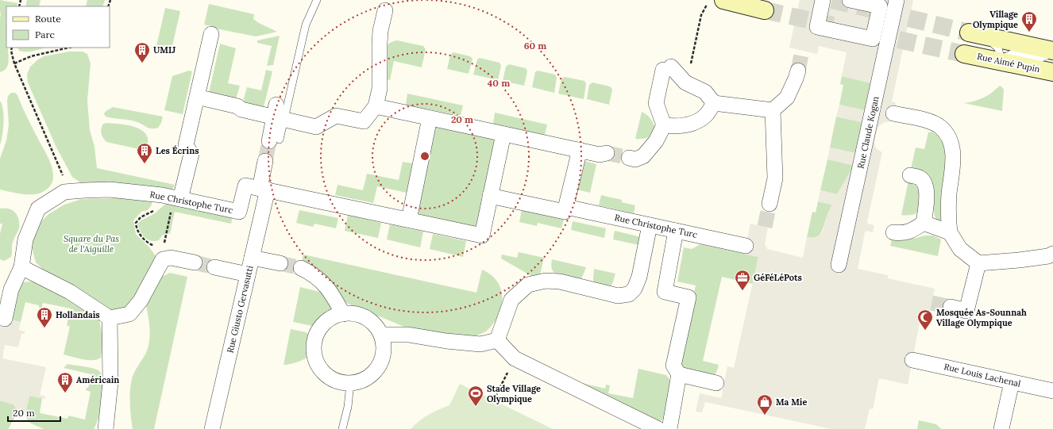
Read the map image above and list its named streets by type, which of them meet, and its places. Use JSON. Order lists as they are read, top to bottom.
{
  "streets": {
    "street": [
      "Rue Aimé Pupin",
      "Rue Claude Kogan",
      "Rue Christophe Turc",
      "Rue Giusto Gervasutti",
      "Rue Louis Lachenal"
    ]
  },
  "crossings": [
    ["Rue Christophe Turc", "Rue Giusto Gervasutti"]
  ],
  "parks": ["Square du Pas de l'Aiguille"],
  "places": {
    "building": [
      "Village Olympique",
      "UMIJ",
      "Les Écrins",
      "Hollandais",
      "Américain"
    ],
    "office": ["GéFéLéPots"],
    "mosque": ["Mosquée As-Sounnah Village Olympique"],
    "sports": ["Stade Village Olympique"],
    "shop": ["Ma Mie"]
  },
  "legend": ["Route", "Parc"],
  "scale_bar": "20 m",
  "rings": ["60 m", "40 m", "20 m"]
}
